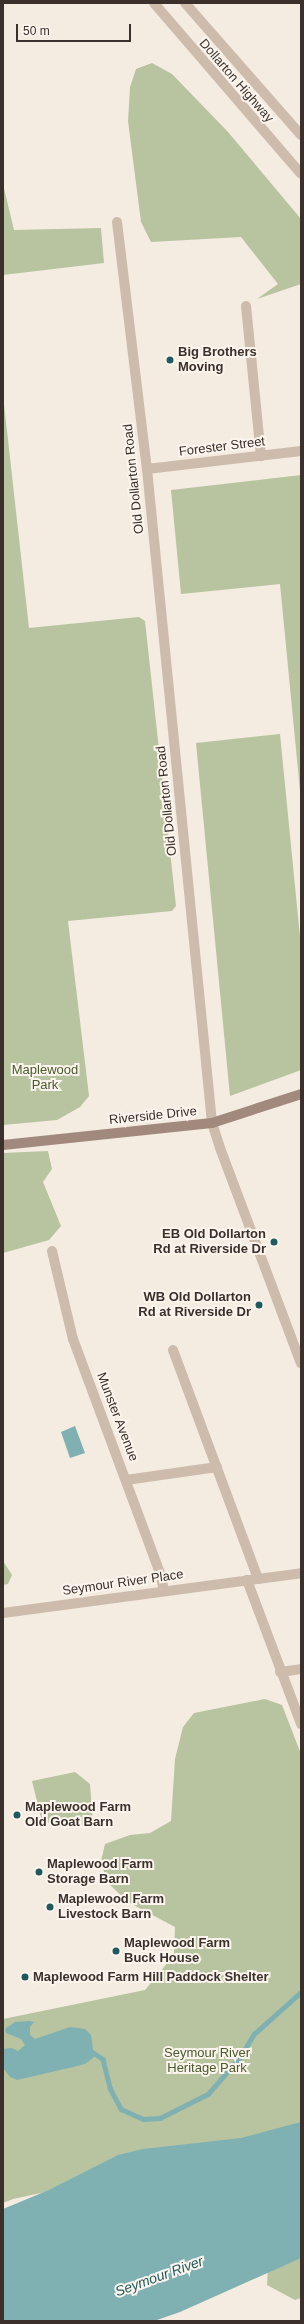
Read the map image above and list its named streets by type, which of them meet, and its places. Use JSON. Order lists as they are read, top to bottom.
{
  "streets": {
    "main road": ["Riverside Drive"],
    "street": [
      "Dollarton Highway",
      "Forester Street",
      "Old Dollarton Road",
      "Munster Avenue",
      "Seymour River Place"
    ]
  },
  "crossings": [
    ["Forester Street", "Old Dollarton Road"],
    ["Old Dollarton Road", "Riverside Drive"],
    ["Munster Avenue", "Seymour River Place"]
  ],
  "water": ["Seymour River"],
  "parks": ["Maplewood Park", "Seymour River Heritage Park"],
  "places": [
    "Big Brothers Moving",
    "EB Old Dollarton Rd at Riverside Dr",
    "WB Old Dollarton Rd at Riverside Dr",
    "Maplewood Farm Old Goat Barn",
    "Maplewood Farm Storage Barn",
    "Maplewood Farm Livestock Barn",
    "Maplewood Farm Buck House",
    "Maplewood Farm Hill Paddock Shelter"
  ],
  "scale_bar": "50 m"
}
